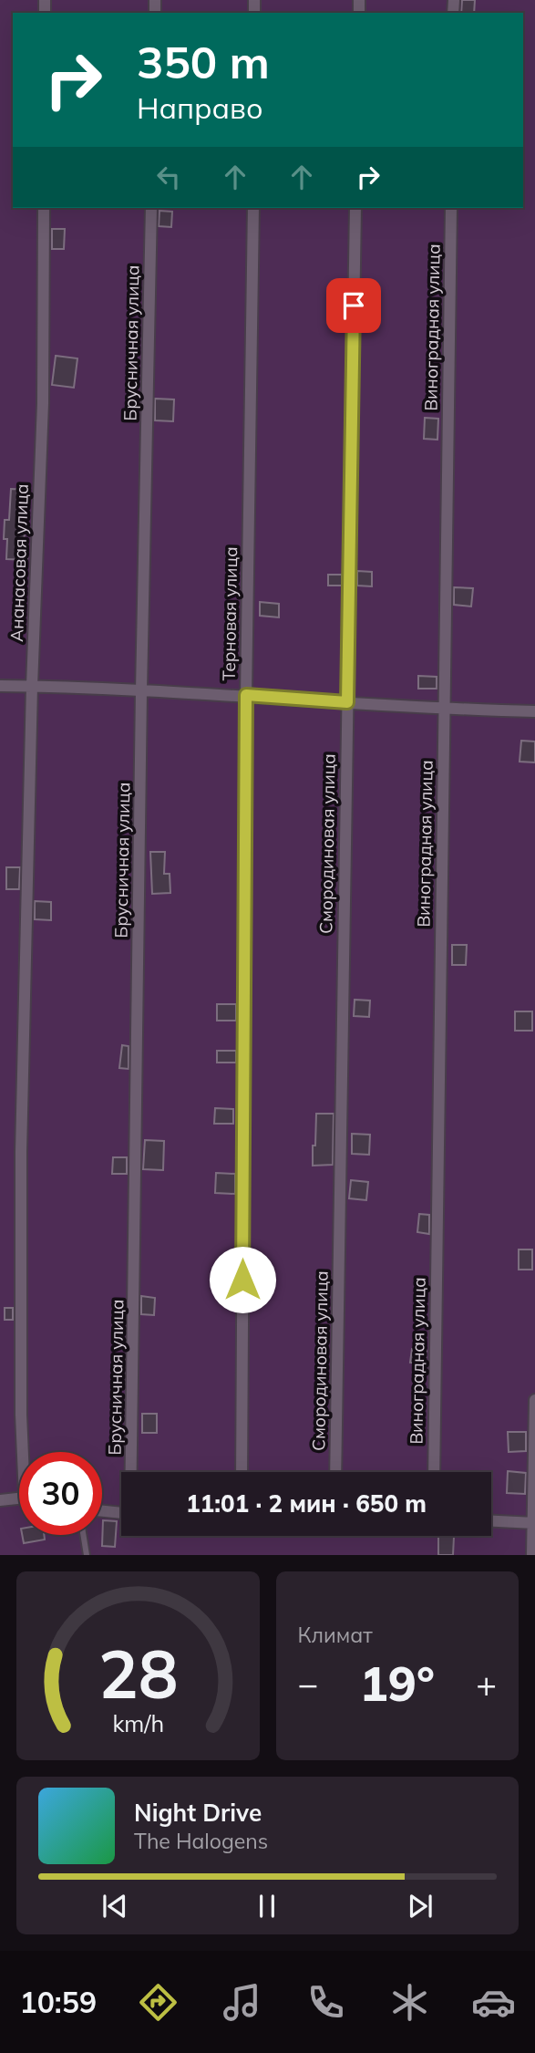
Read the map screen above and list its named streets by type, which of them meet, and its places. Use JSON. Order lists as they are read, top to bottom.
{
  "streets": {
    "street": [
      "Виноградная улица",
      "Брусничная улица",
      "Ананасовая улица",
      "Терновая улица",
      "Смородиновая улица"
    ]
  },
  "page": {
    "turn": ["350 m", "Направо"],
    "limit": "30",
    "trip": "11:01 · 2 мин · 650 m",
    "tile": "Климат",
    "heat": ["−", "19°", "+"],
    "song": ["Night Drive", "The Halogens"],
    "tabs": "10:59",
    "gauge": ["28", "km/h"]
  }
}
